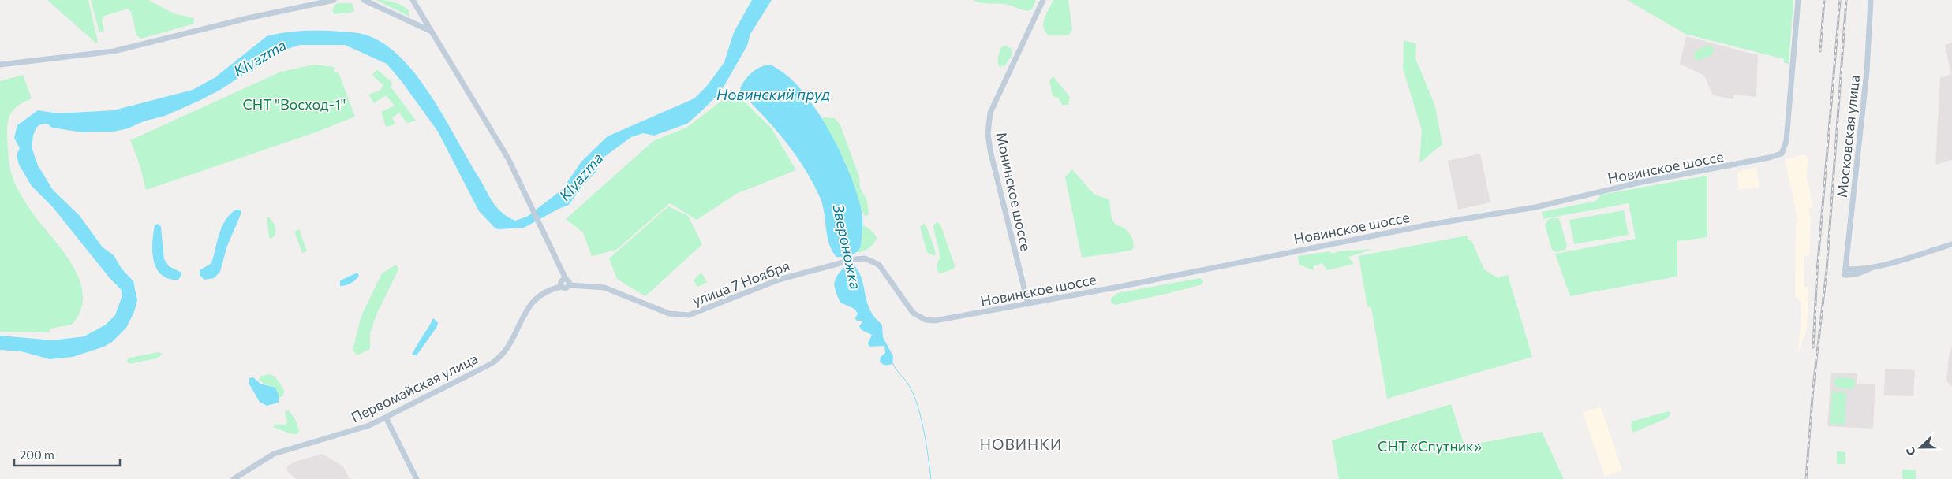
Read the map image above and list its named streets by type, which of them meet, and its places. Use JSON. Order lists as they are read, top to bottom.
{
  "streets": {
    "main road": [
      "Московская улица",
      "Новинское шоссе",
      "Монинское шоссе",
      "улица 7 Ноября",
      "Первомайская улица"
    ]
  },
  "crossings": [
    ["Новинское шоссе", "Монинское шоссе"],
    ["Новинское шоссе", "улица 7 Ноября"],
    ["улица 7 Ноября", "Первомайская улица"]
  ],
  "districts": ["НОВИНКИ"],
  "water": ["Klyazma", "Новинский пруд", "Звероножка"],
  "parks": ["СНТ \"Восход-1\"", "СНТ «Спутник»"],
  "scale_bar": "200 m",
  "north": "left"
}
